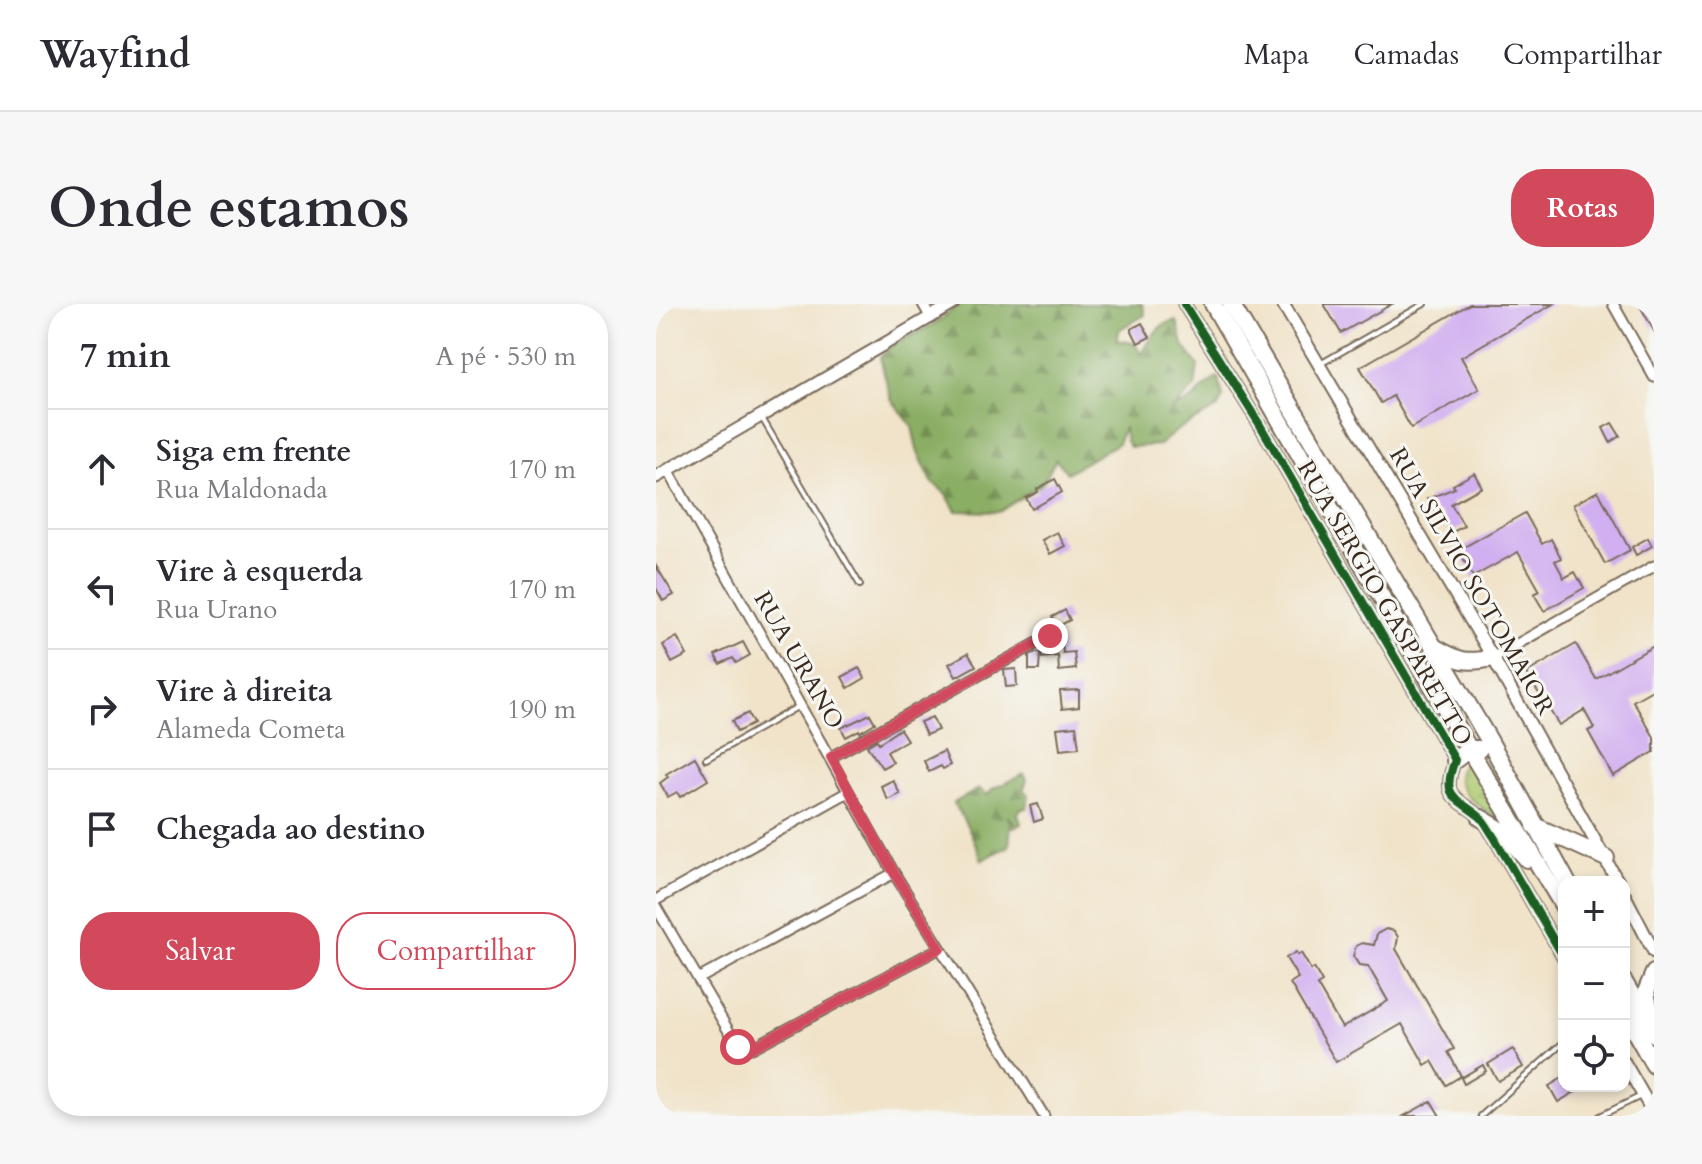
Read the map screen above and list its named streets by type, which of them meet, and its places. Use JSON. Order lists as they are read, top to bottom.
{
  "streets": {
    "street": ["RUA SILVIO SOTOMAIOR", "RUA SERGIO GASPARETTO", "RUA URANO"]
  },
  "page": {
    "header": "Wayfind",
    "nav": ["Mapa", "Camadas", "Compartilhar"],
    "buttons": [
      "Rotas",
      ["Salvar", "Compartilhar"]
    ],
    "title": "Onde estamos",
    "heading": ["7 min", "A pé · 530 m"],
    "list": [
      ["Siga em frente", "Rua Maldonada", "170 m"],
      ["Vire à esquerda", "Rua Urano", "170 m"],
      ["Vire à direita", "Alameda Cometa", "190 m"],
      "Chegada ao destino"
    ],
    "map_buttons": ["+", "−"]
  }
}
